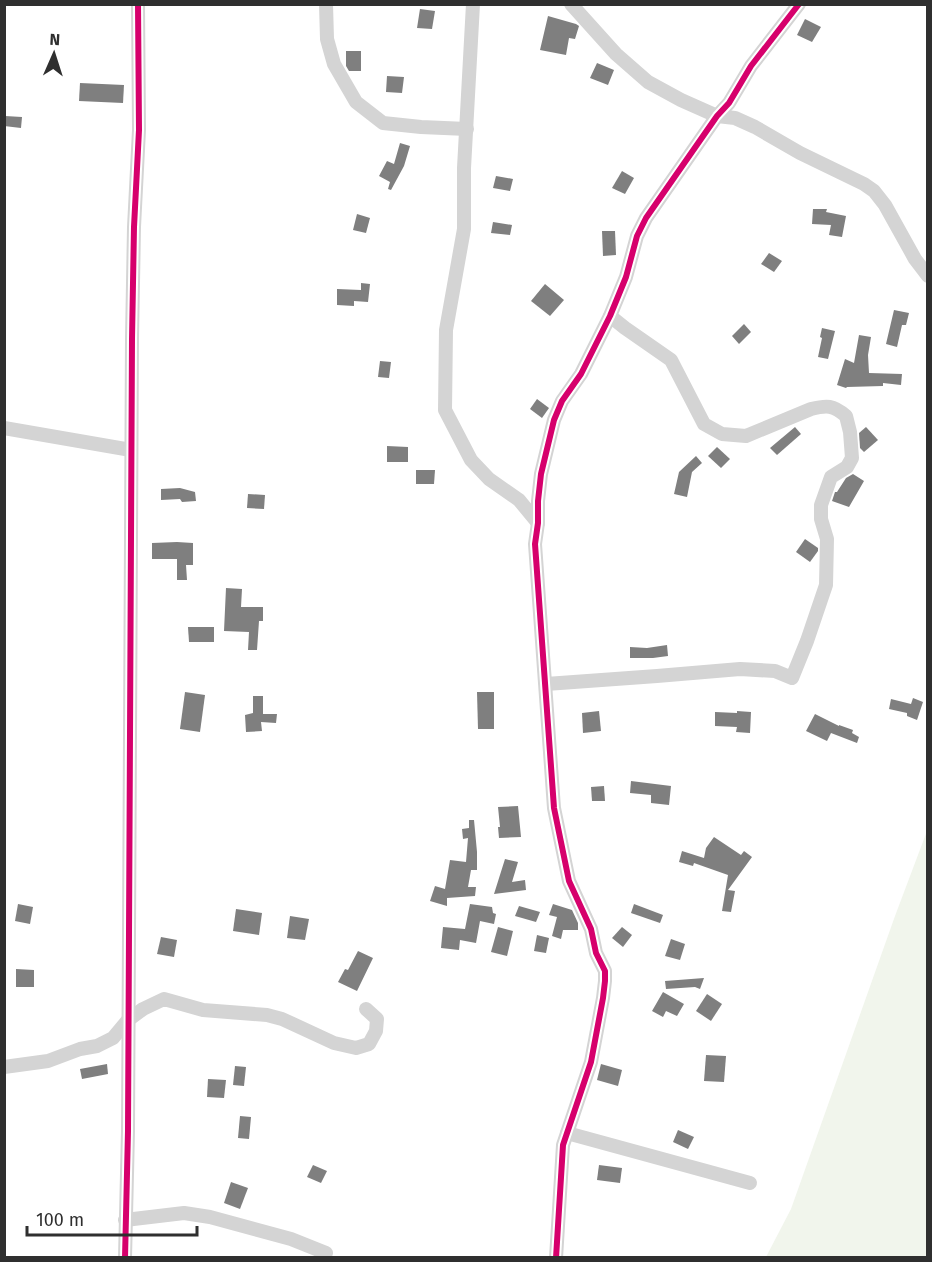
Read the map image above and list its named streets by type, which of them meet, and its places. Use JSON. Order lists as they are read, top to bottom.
{
  "scale_bar": "100 m",
  "north": "top"
}
